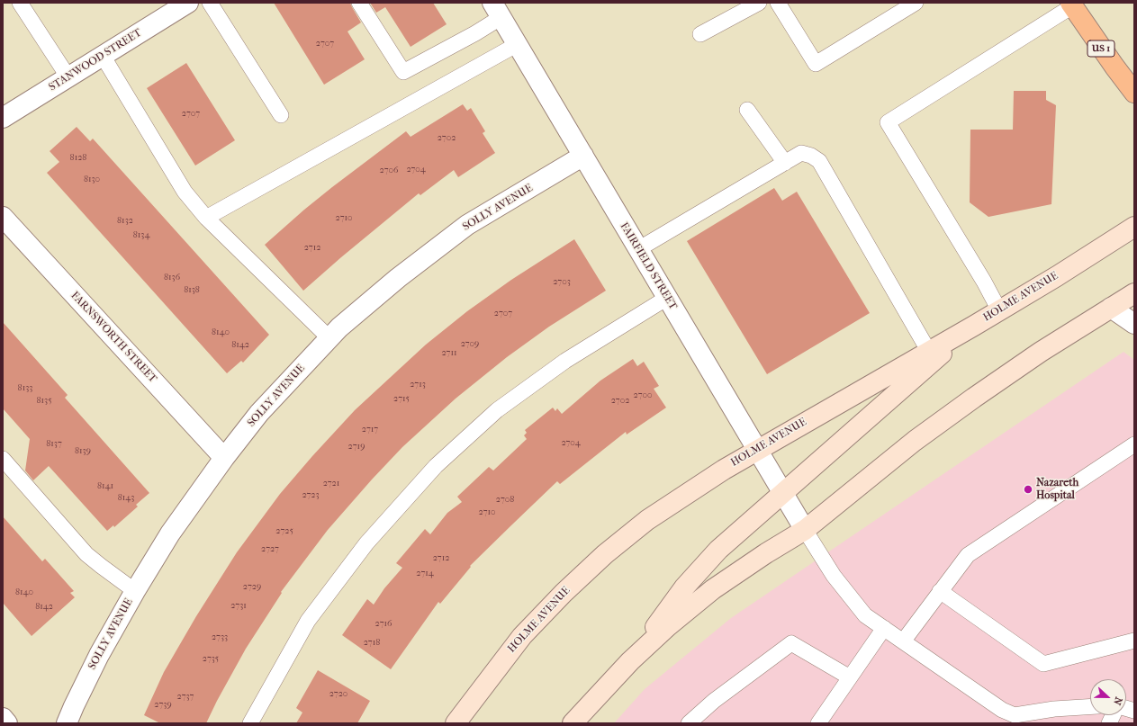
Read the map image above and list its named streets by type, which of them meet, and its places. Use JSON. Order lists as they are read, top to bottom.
{
  "streets": {
    "highway": ["US 1"],
    "main road": ["HOLME AVENUE"],
    "street": [
      "STANWOOD STREET",
      "SOLLY AVENUE",
      "FAIRFIELD STREET",
      "FARNSWORTH STREET"
    ]
  },
  "crossings": [
    ["SOLLY AVENUE", "FAIRFIELD STREET"],
    ["SOLLY AVENUE", "FARNSWORTH STREET"],
    ["FAIRFIELD STREET", "HOLME AVENUE"]
  ],
  "places": ["Nazareth Hospital"],
  "house_numbers": [
    "2707",
    "2707",
    "2702",
    "8128",
    "2704",
    "2706",
    "8130",
    "2710",
    "8132",
    "8134",
    "2712",
    "8136",
    "2703",
    "8138",
    "2707",
    "8140",
    "2709",
    "8142",
    "2711",
    "2713",
    "8133",
    "2700",
    "2715",
    "8135",
    "2702",
    "2717",
    "2704",
    "8137",
    "2719",
    "8139",
    "2721",
    "8141",
    "2723",
    "8143",
    "2708",
    "2710",
    "2725",
    "2727",
    "2712",
    "2714",
    "2729",
    "8140",
    "2731",
    "8142",
    "2716",
    "2733",
    "2718",
    "2735",
    "2720",
    "2737",
    "2739"
  ],
  "north": "right"
}
